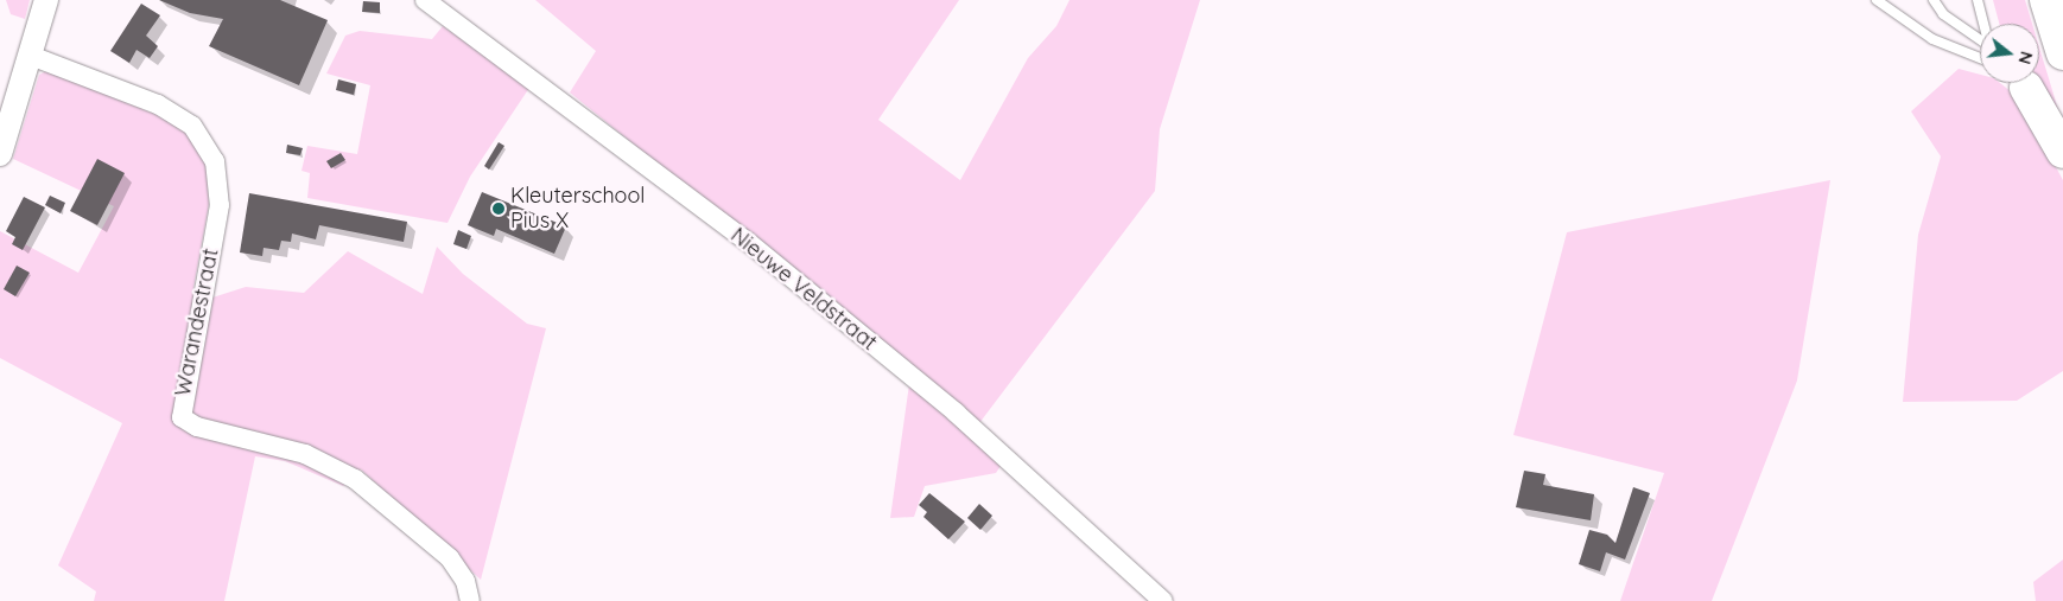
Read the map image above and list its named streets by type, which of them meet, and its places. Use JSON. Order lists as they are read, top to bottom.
{
  "streets": {
    "street": ["Nieuwe Veldstraat", "Warandestraat"]
  },
  "places": ["Kleuterschool Pius X"],
  "north": "right"
}
